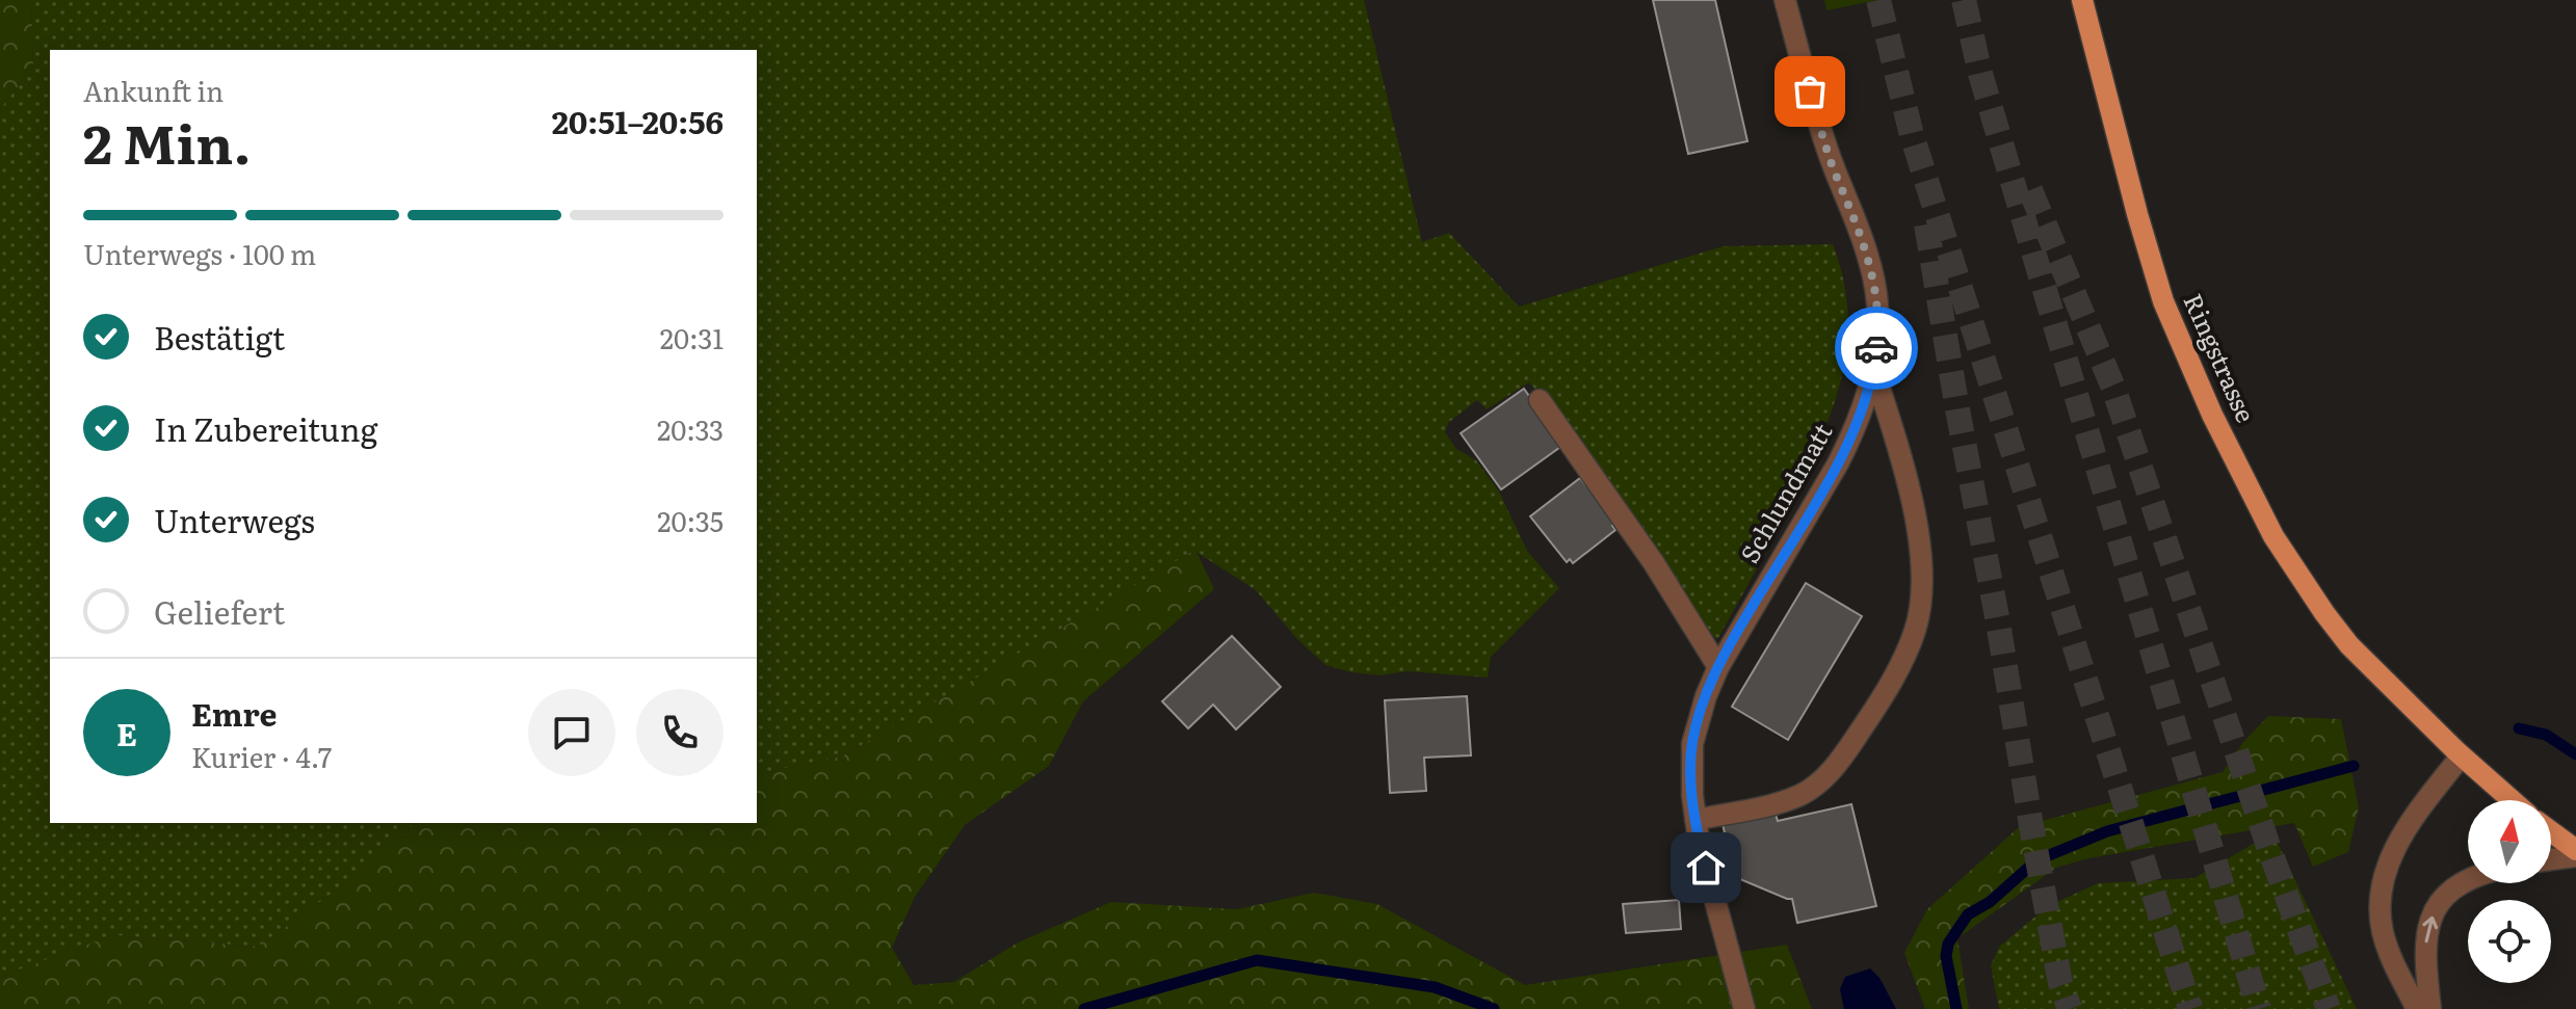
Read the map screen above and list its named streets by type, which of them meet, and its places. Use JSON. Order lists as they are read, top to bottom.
{
  "streets": {
    "main road": ["Ringstrasse"],
    "street": ["Schlundmatt"]
  },
  "north": "top",
  "page": {
    "heading": ["2 Min.", "Ankunft in", "20:51–20:56"],
    "panel": ["Emre", "Kurier · 4.7"],
    "bar": "Unterwegs · 100 m",
    "list": [
      ["Bestätigt", "20:31"],
      ["In Zubereitung", "20:33"],
      ["Unterwegs", "20:35"],
      "Geliefert"
    ],
    "round": "E"
  }
}
